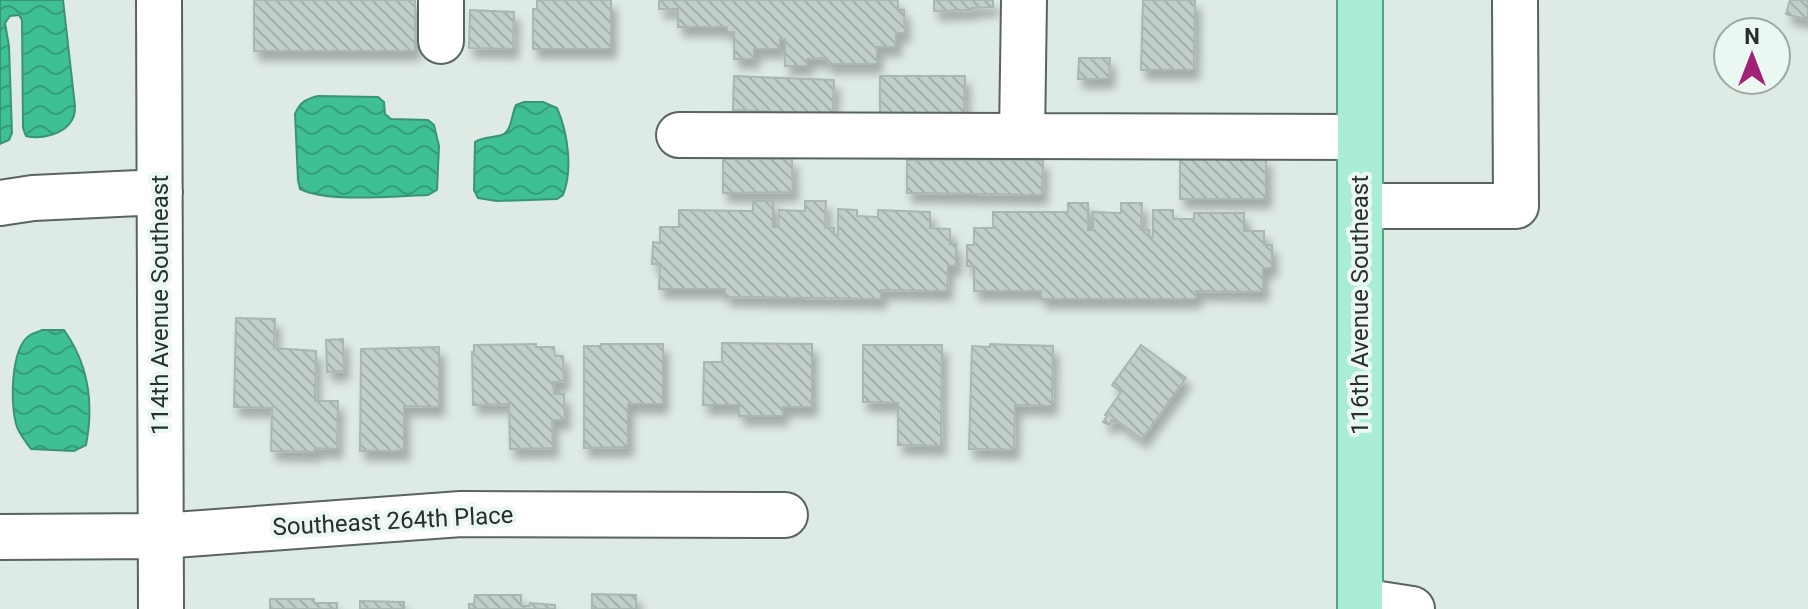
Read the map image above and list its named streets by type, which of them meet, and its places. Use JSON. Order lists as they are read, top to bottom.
{
  "streets": {
    "main road": ["116th Avenue Southeast"],
    "street": ["114th Avenue Southeast", "Southeast 264th Place"]
  },
  "crossings": [
    ["114th Avenue Southeast", "Southeast 264th Place"]
  ],
  "north": "top"
}
